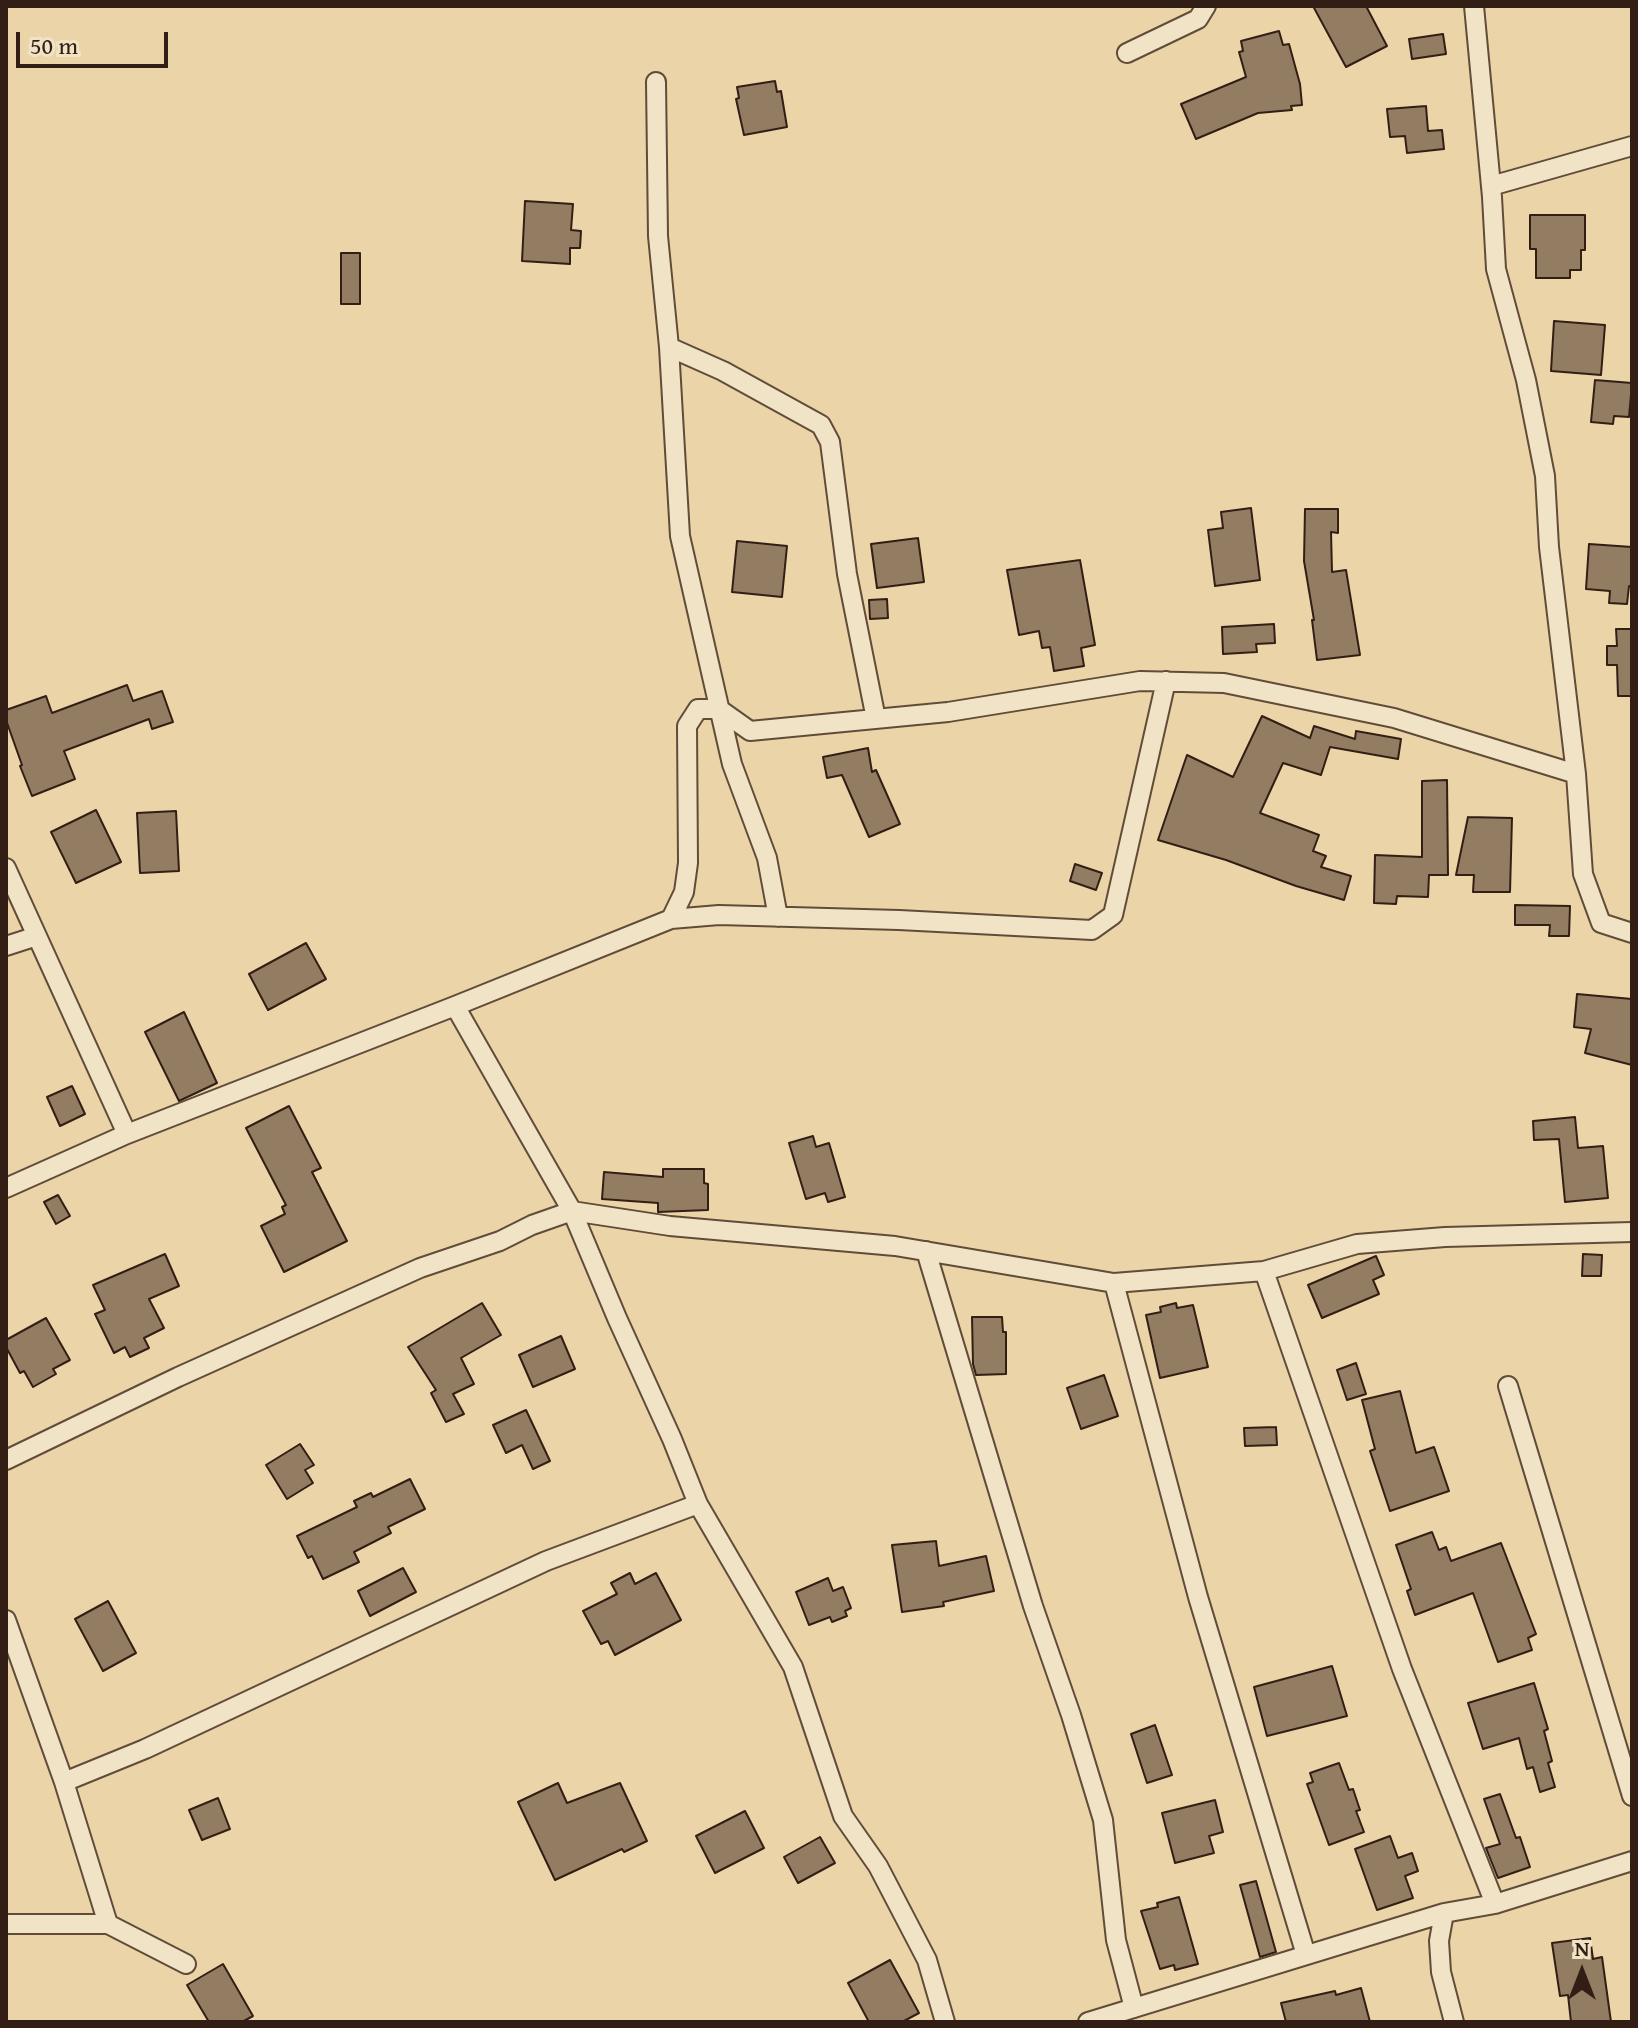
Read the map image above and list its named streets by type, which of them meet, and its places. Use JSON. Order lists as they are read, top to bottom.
{
  "scale_bar": "50 m",
  "north": "top"
}
